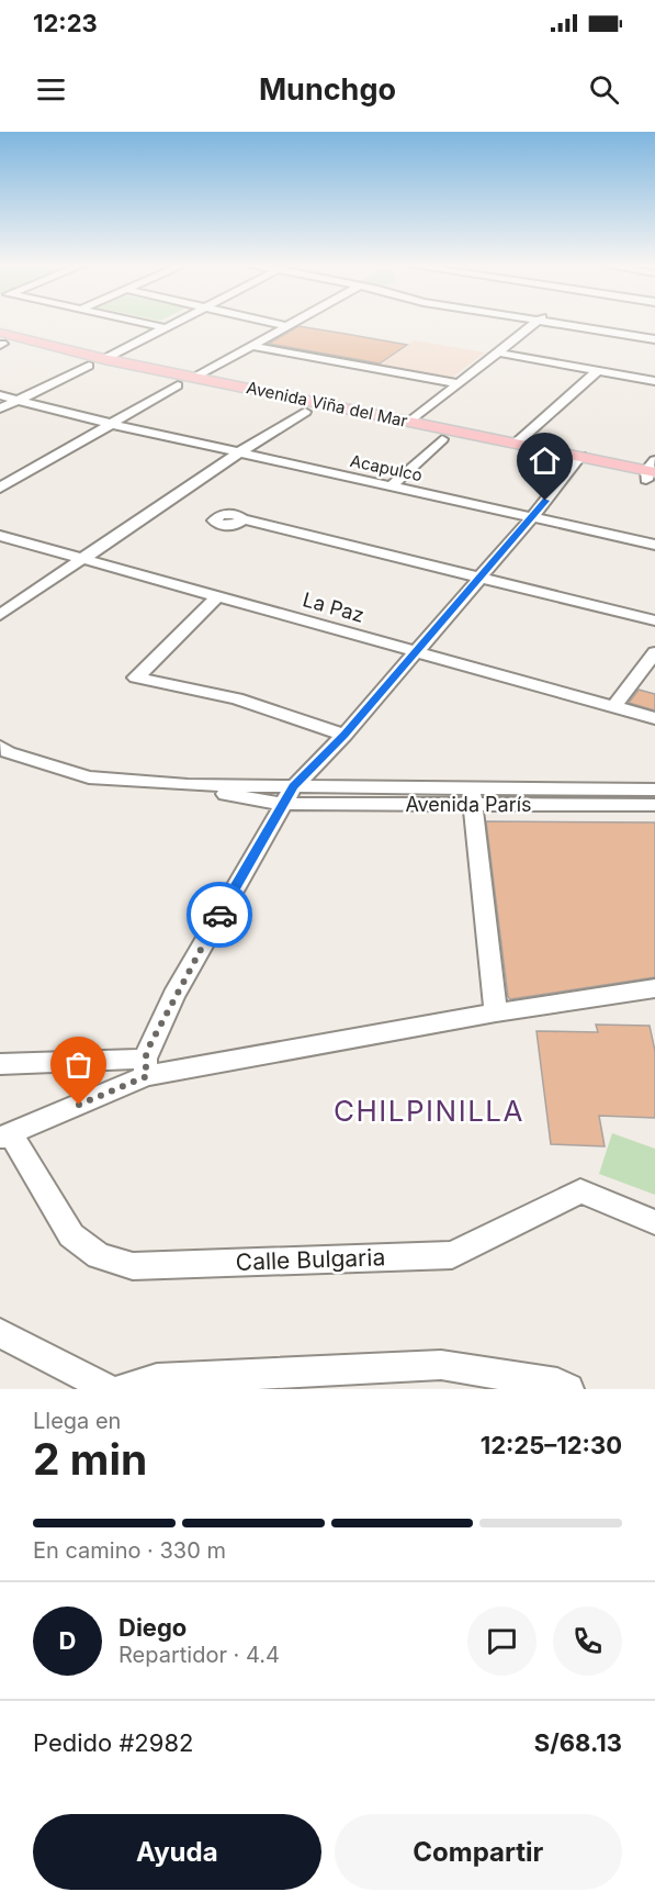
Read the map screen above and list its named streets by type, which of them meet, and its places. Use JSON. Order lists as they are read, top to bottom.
{
  "streets": {
    "main road": ["Avenida Viña del Mar"],
    "street": [
      "Acapulco",
      "La Paz",
      "Avenida París",
      "Calle Bulgaria"
    ]
  },
  "districts": ["CHILPINILLA"],
  "page": {
    "status": "12:23",
    "header": "Munchgo",
    "heading": ["2 min", "Llega en", "12:25–12:30"],
    "panel": [
      "Diego",
      "Repartidor · 4.4",
      "Pedido #2982",
      "S/68.13"
    ],
    "bar": "En camino · 330 m",
    "round": "D",
    "buttons": ["Ayuda", "Compartir"]
  }
}
